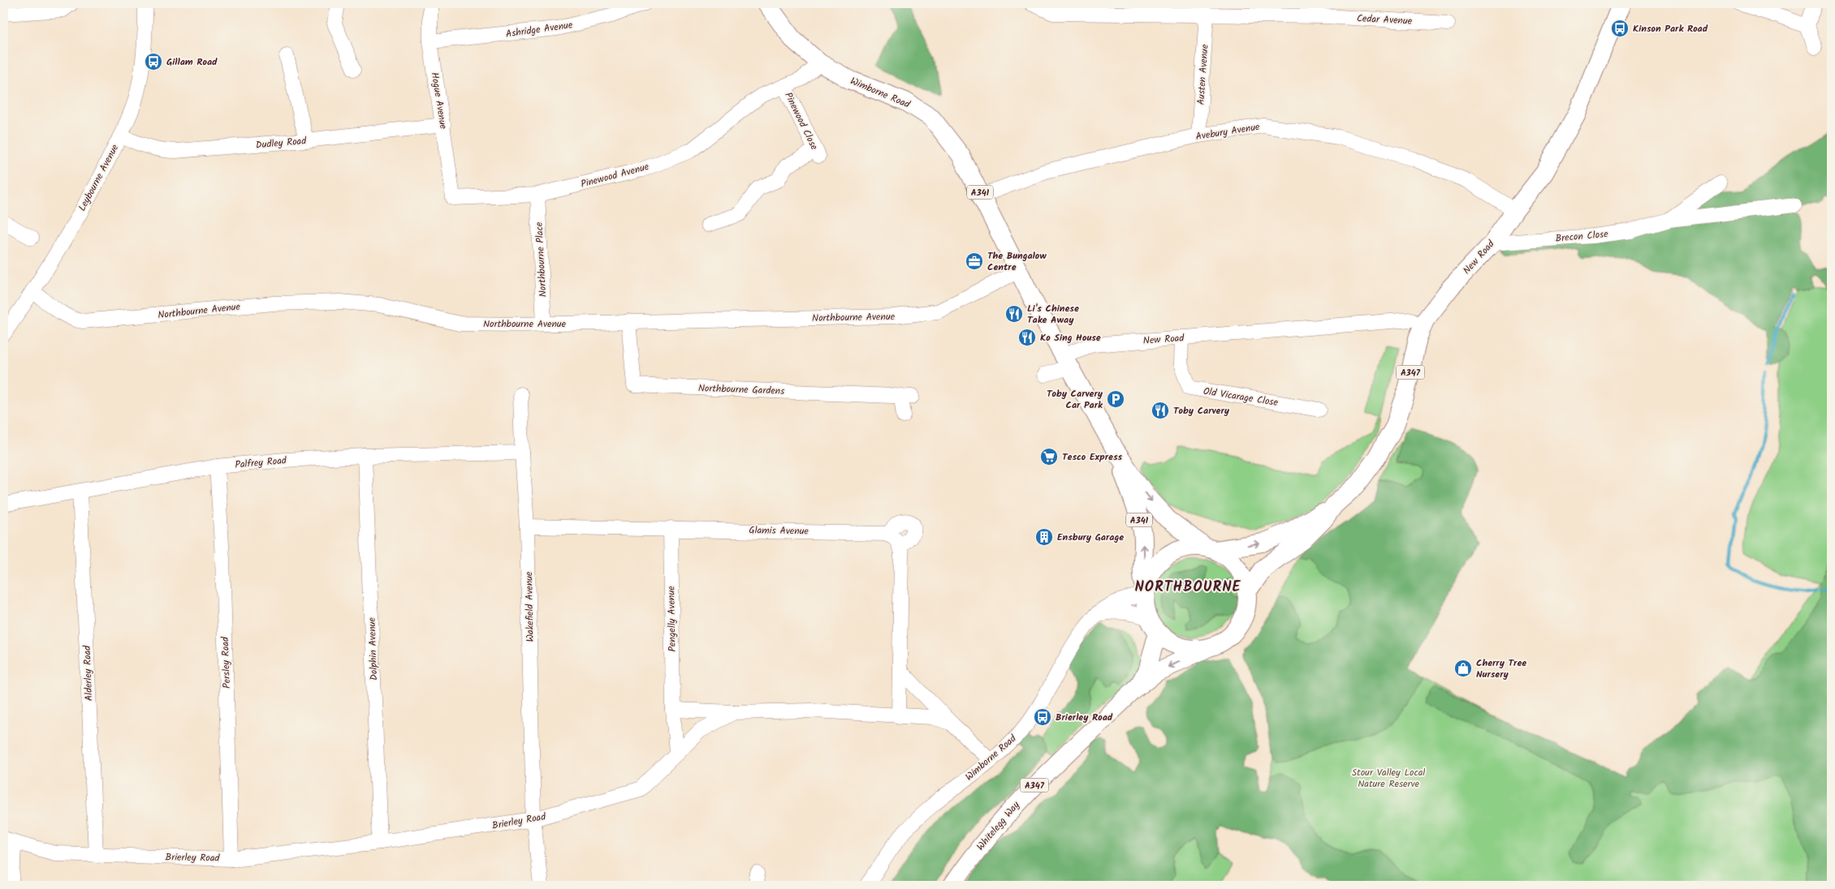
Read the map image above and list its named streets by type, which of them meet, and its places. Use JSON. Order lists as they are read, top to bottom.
{
  "streets": {
    "main road": [
      "Wimborne Road",
      "A341",
      "New Road",
      "A347",
      "Whitelegg Way"
    ],
    "street": [
      "Cedar Avenue",
      "Ashridge Avenue",
      "Austen Avenue",
      "Hogue Avenue",
      "Pinewood Close",
      "Avebury Avenue",
      "Dudley Road",
      "Pinewood Avenue",
      "Leybourne Avenue",
      "Brecon Close",
      "Northbourne Place",
      "Northbourne Avenue",
      "Northbourne Gardens",
      "Old Vicarage Close",
      "Palfrey Road",
      "Glamis Avenue",
      "Wakefield Avenue",
      "Pengelly Avenue",
      "Dolphin Avenue",
      "Persley Road",
      "Alderley Road",
      "Brierley Road"
    ]
  },
  "crossings": [
    ["Cedar Avenue", "Austen Avenue"],
    ["Ashridge Avenue", "Hogue Avenue"],
    ["Austen Avenue", "Avebury Avenue"],
    ["Wimborne Road", "Avebury Avenue"],
    ["Wimborne Road", "Pinewood Avenue"],
    ["Wimborne Road", "New Road"],
    ["Wimborne Road", "Northbourne Avenue"],
    ["Wimborne Road", "Brierley Road"],
    ["Wimborne Road", "Whitelegg Way"],
    ["Hogue Avenue", "Dudley Road"],
    ["Hogue Avenue", "Pinewood Avenue"],
    ["Pinewood Close", "Pinewood Avenue"],
    ["Avebury Avenue", "New Road"],
    ["Dudley Road", "Leybourne Avenue"],
    ["Pinewood Avenue", "Northbourne Place"],
    ["Leybourne Avenue", "Northbourne Avenue"],
    ["Brecon Close", "New Road"],
    ["New Road", "Old Vicarage Close"],
    ["New Road", "Whitelegg Way"],
    ["Northbourne Place", "Northbourne Avenue"],
    ["Northbourne Avenue", "Northbourne Gardens"],
    ["Palfrey Road", "Wakefield Avenue"],
    ["Palfrey Road", "Dolphin Avenue"],
    ["Palfrey Road", "Persley Road"],
    ["Palfrey Road", "Alderley Road"],
    ["Glamis Avenue", "Wakefield Avenue"],
    ["Glamis Avenue", "Pengelly Avenue"],
    ["Wakefield Avenue", "Brierley Road"],
    ["Pengelly Avenue", "Brierley Road"],
    ["Dolphin Avenue", "Brierley Road"],
    ["Persley Road", "Brierley Road"],
    ["Alderley Road", "Brierley Road"]
  ],
  "districts": ["NORTHBOURNE"],
  "parks": ["Stour Valley Local Nature Reserve"],
  "places": {
    "bus stop": ["Kinson Park Road", "Gillam Road", "Brierley Road"],
    "office": ["The Bungalow Centre"],
    "restaurant": ["Li's Chinese Take Away", "Ko Sing House", "Toby Carvery"],
    "parking": ["Toby Carvery Car Park"],
    "supermarket": ["Tesco Express"],
    "building": ["Ensbury Garage"],
    "shop": ["Cherry Tree Nursery"]
  }
}
